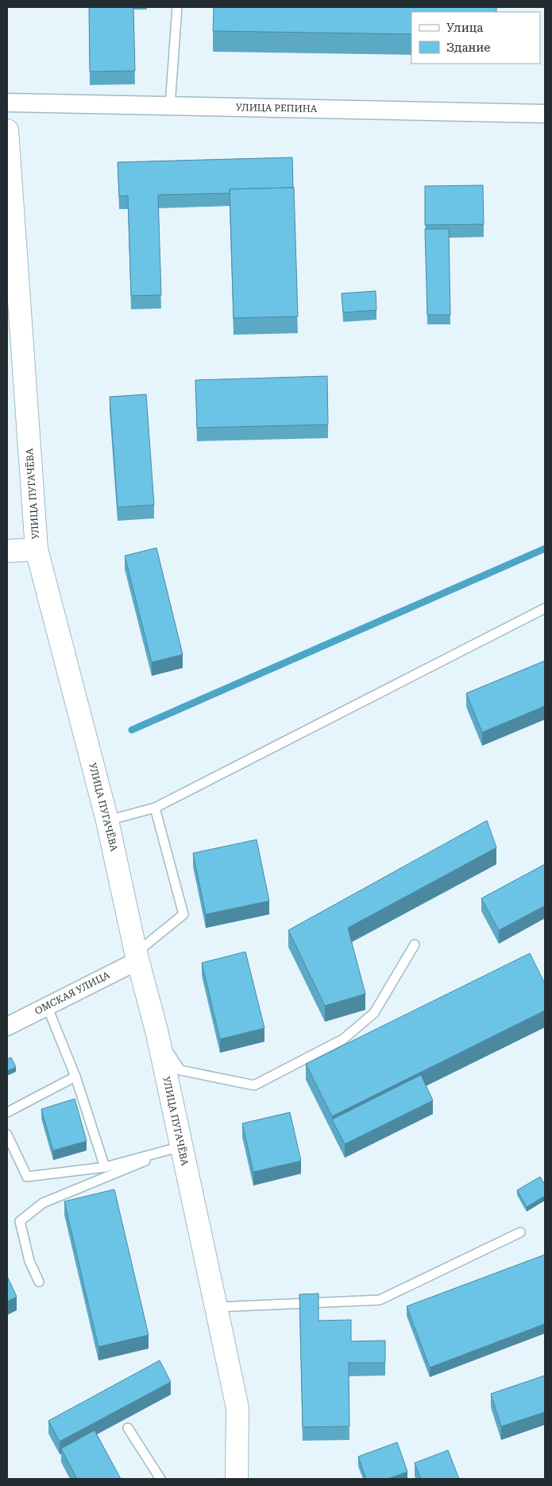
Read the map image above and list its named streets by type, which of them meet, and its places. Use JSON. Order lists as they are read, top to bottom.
{
  "streets": {
    "main road": ["УЛИЦА ПУГАЧЁВА"],
    "street": ["УЛИЦА РЕПИНА", "ОМСКАЯ УЛИЦА"]
  },
  "crossings": [
    ["УЛИЦА ПУГАЧЁВА", "ОМСКАЯ УЛИЦА"]
  ],
  "legend": ["Улица", "Здание"]
}
